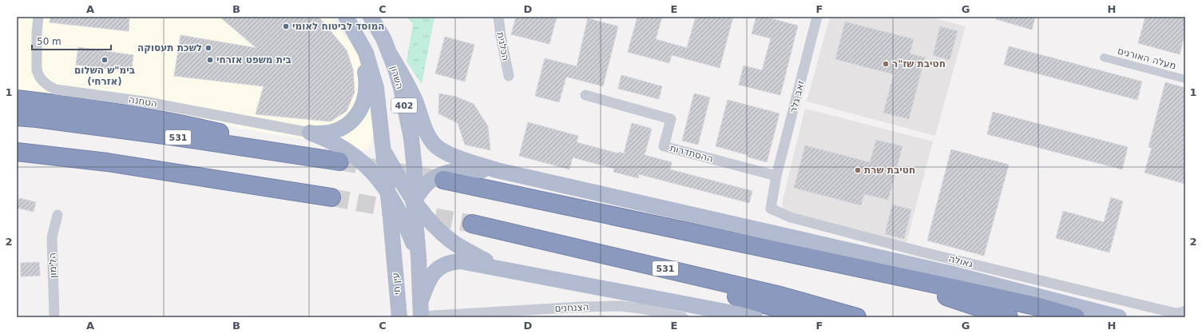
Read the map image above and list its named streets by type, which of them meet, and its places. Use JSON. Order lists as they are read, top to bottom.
{
  "streets": {
    "highway": ["531"],
    "main road": ["השרון", "402", "עין חי"],
    "street": [
      "הכלנית",
      "מעלה האורנים",
      "זאב גלר",
      "הטחנה",
      "ההסתדרות",
      "גאולה",
      "הלימון",
      "הצנחנים"
    ]
  },
  "crossings": [
    ["השרון", "402"],
    ["זאב גלר", "ההסתדרות"],
    ["זאב גלר", "גאולה"],
    ["402", "עין חי"],
    ["402", "הצנחנים"],
    ["ההסתדרות", "גאולה"]
  ],
  "places": [
    "המוסד לביטוח לאומי",
    "לשכת תעסוקה",
    "בימ\"ש השלום (אזרחי)",
    "בית משפט אזרחי",
    "חטיבת שז\"ר",
    "חטיבת שרת"
  ],
  "scale_bar": "50 m",
  "grid": {
    "columns": [
      "A",
      "B",
      "C",
      "D",
      "E",
      "F",
      "G",
      "H"
    ],
    "rows": ["1", "2"]
  }
}
